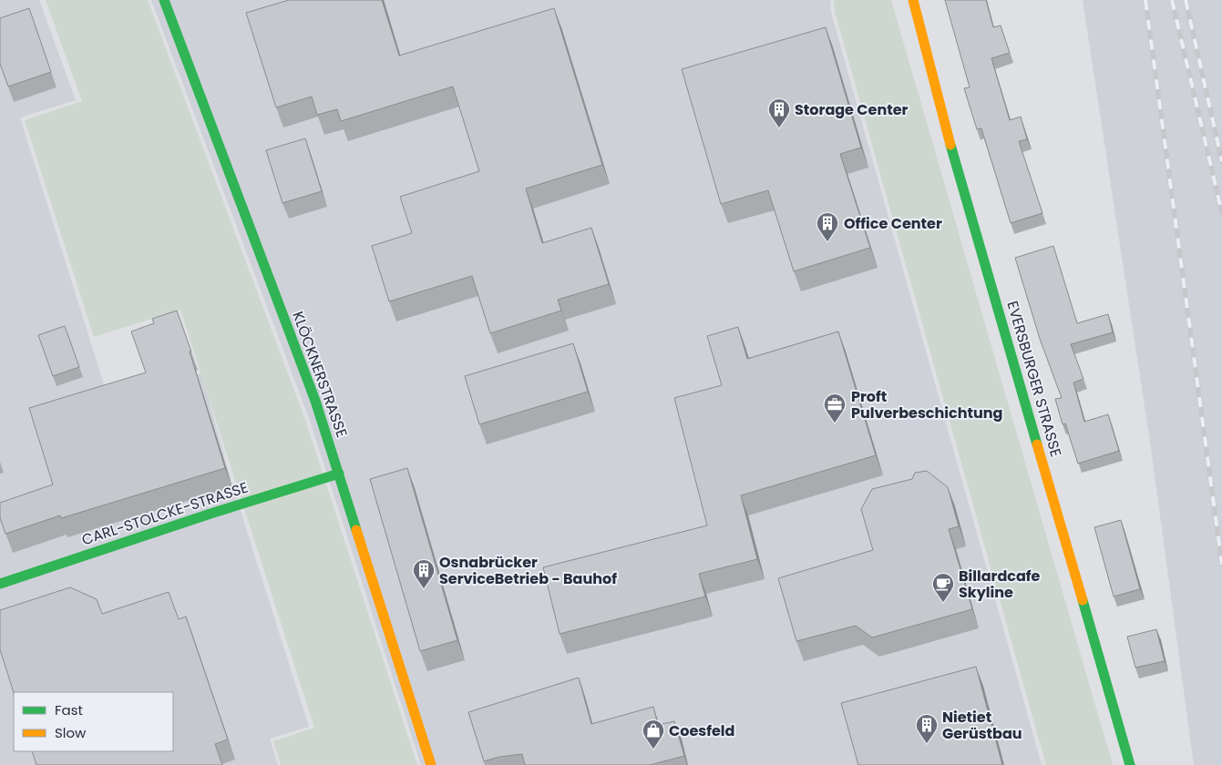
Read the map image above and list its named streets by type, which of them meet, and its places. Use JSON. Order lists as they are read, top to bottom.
{
  "streets": {
    "street": ["KLÖCKNERSTRASSE", "EVERSBURGER STRASSE", "CARL-STOLCKE-STRASSE"]
  },
  "crossings": [
    ["KLÖCKNERSTRASSE", "CARL-STOLCKE-STRASSE"]
  ],
  "places": {
    "building": [
      "Storage Center",
      "Office Center",
      "Osnabrücker ServiceBetrieb - Bauhof",
      "Nietiet Gerüstbau"
    ],
    "office": ["Proft Pulverbeschichtung"],
    "cafe": ["Billardcafe Skyline"],
    "shop": ["Coesfeld"]
  },
  "legend": ["Fast", "Slow"]
}
